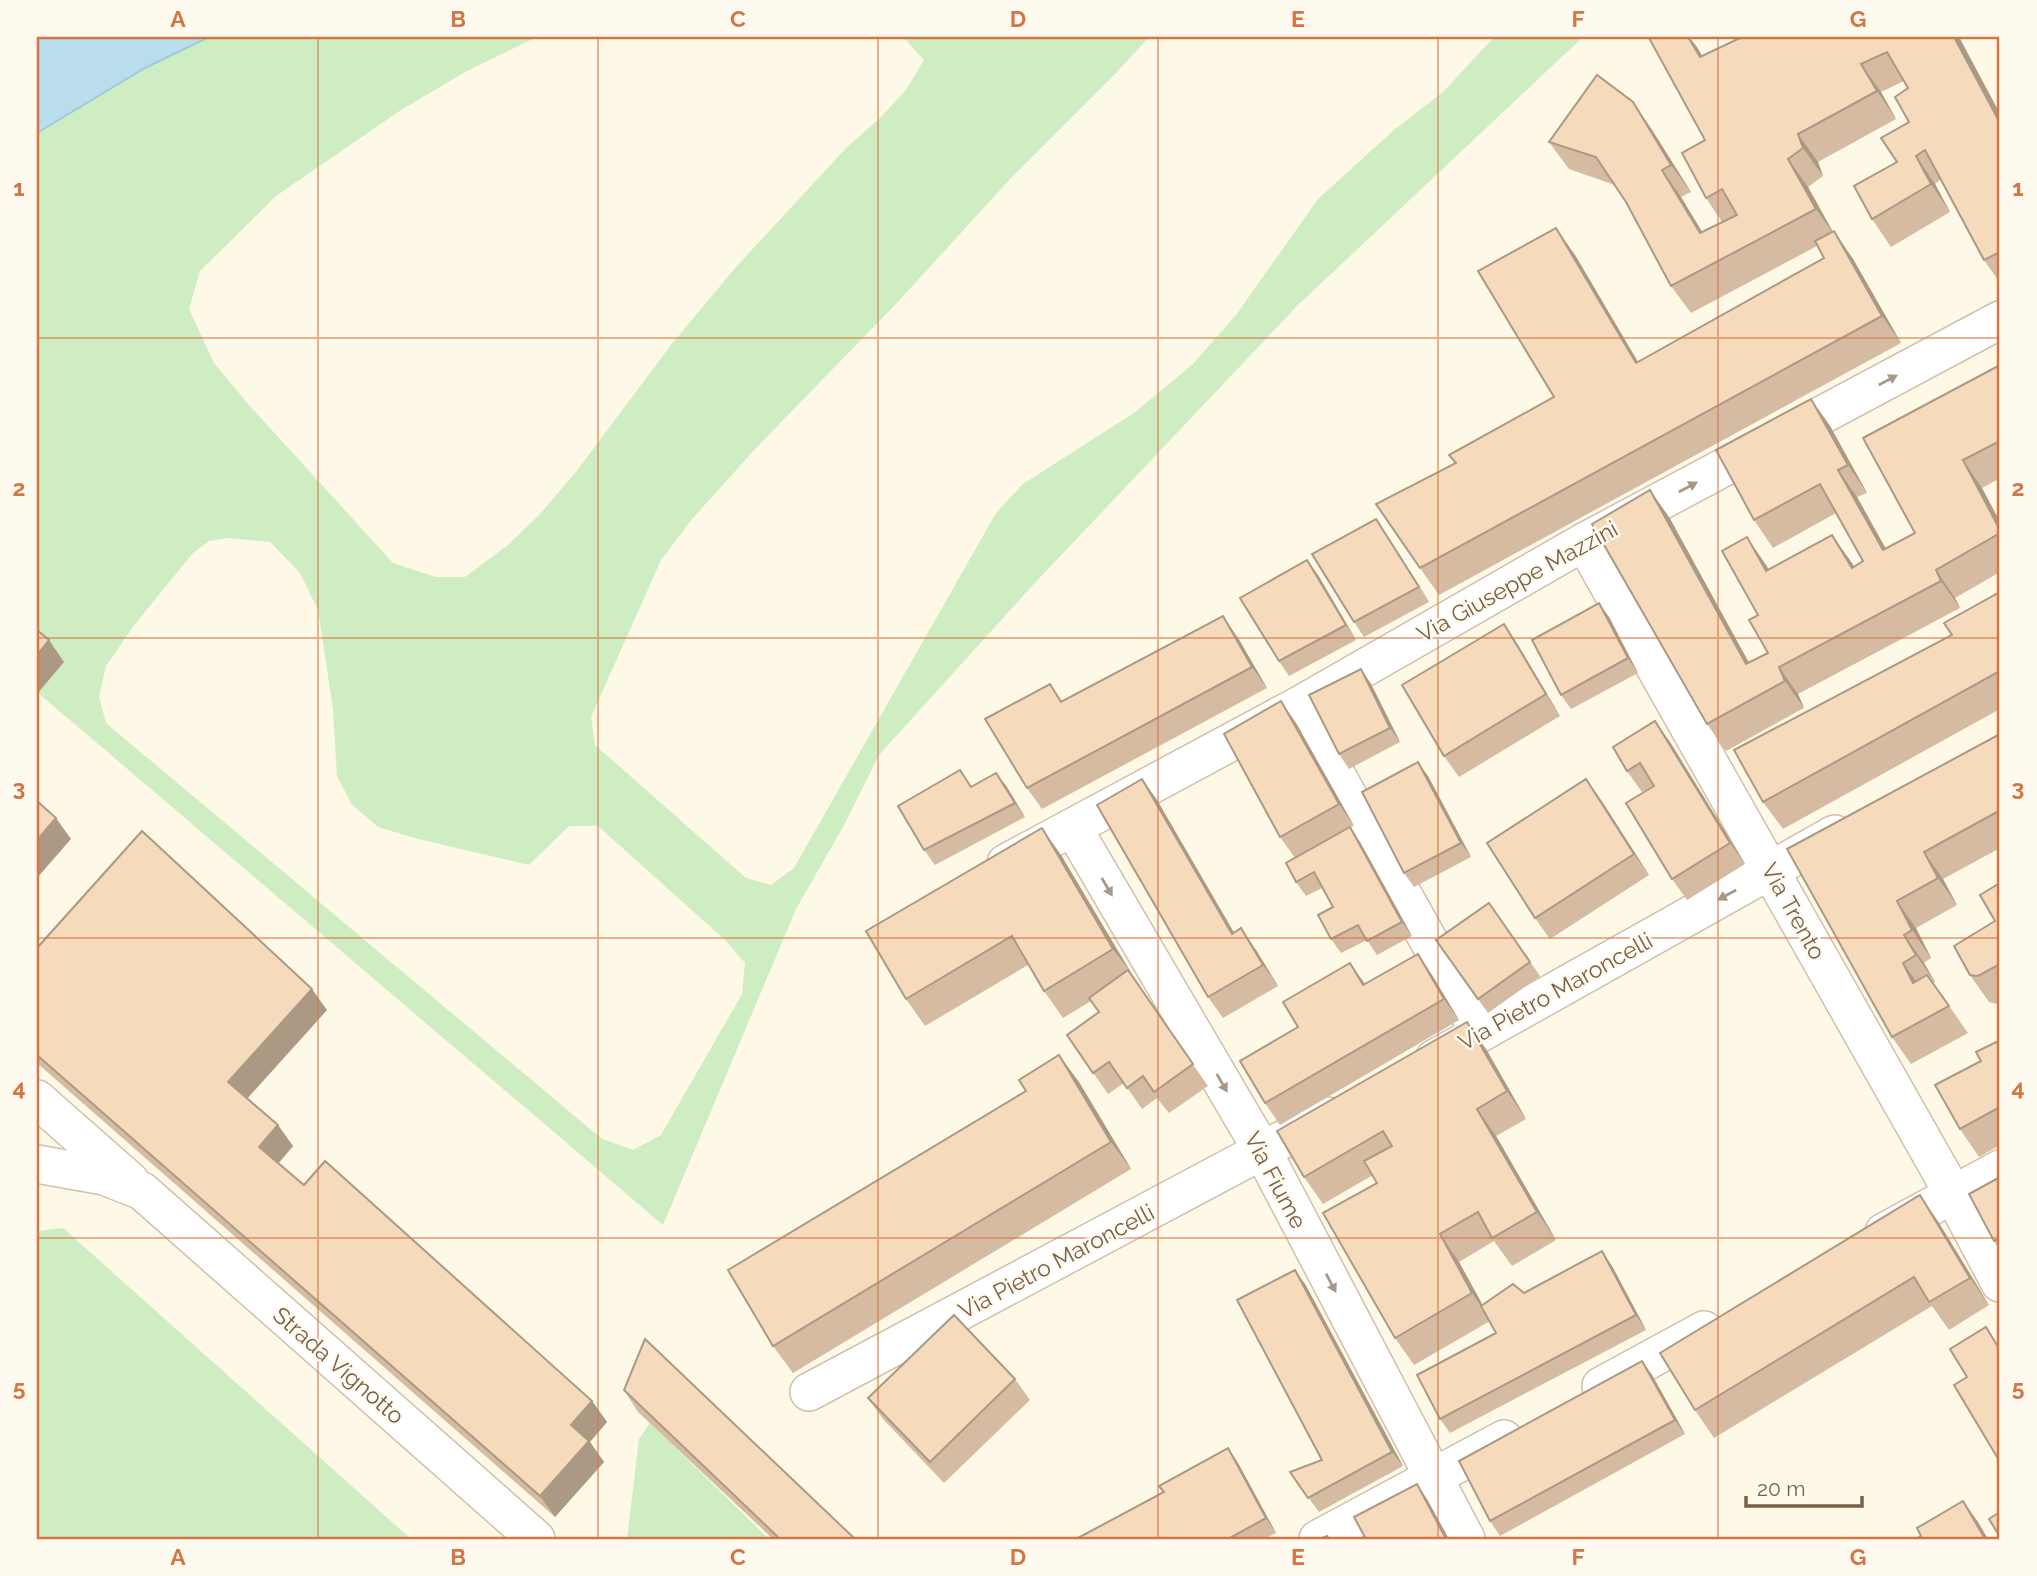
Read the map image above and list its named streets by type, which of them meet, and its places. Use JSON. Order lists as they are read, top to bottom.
{
  "streets": {
    "street": [
      "Via Giuseppe Mazzini",
      "Via Trento",
      "Via Pietro Maroncelli",
      "Via Fiume",
      "Strada Vignotto"
    ]
  },
  "crossings": [
    ["Via Giuseppe Mazzini", "Via Trento"],
    ["Via Giuseppe Mazzini", "Via Fiume"],
    ["Via Trento", "Via Pietro Maroncelli"],
    ["Via Pietro Maroncelli", "Via Fiume"]
  ],
  "one_way": ["Via Giuseppe Mazzini"],
  "scale_bar": "20 m",
  "grid": {
    "columns": [
      "A",
      "B",
      "C",
      "D",
      "E",
      "F",
      "G"
    ],
    "rows": [
      "1",
      "2",
      "3",
      "4",
      "5"
    ]
  }
}
